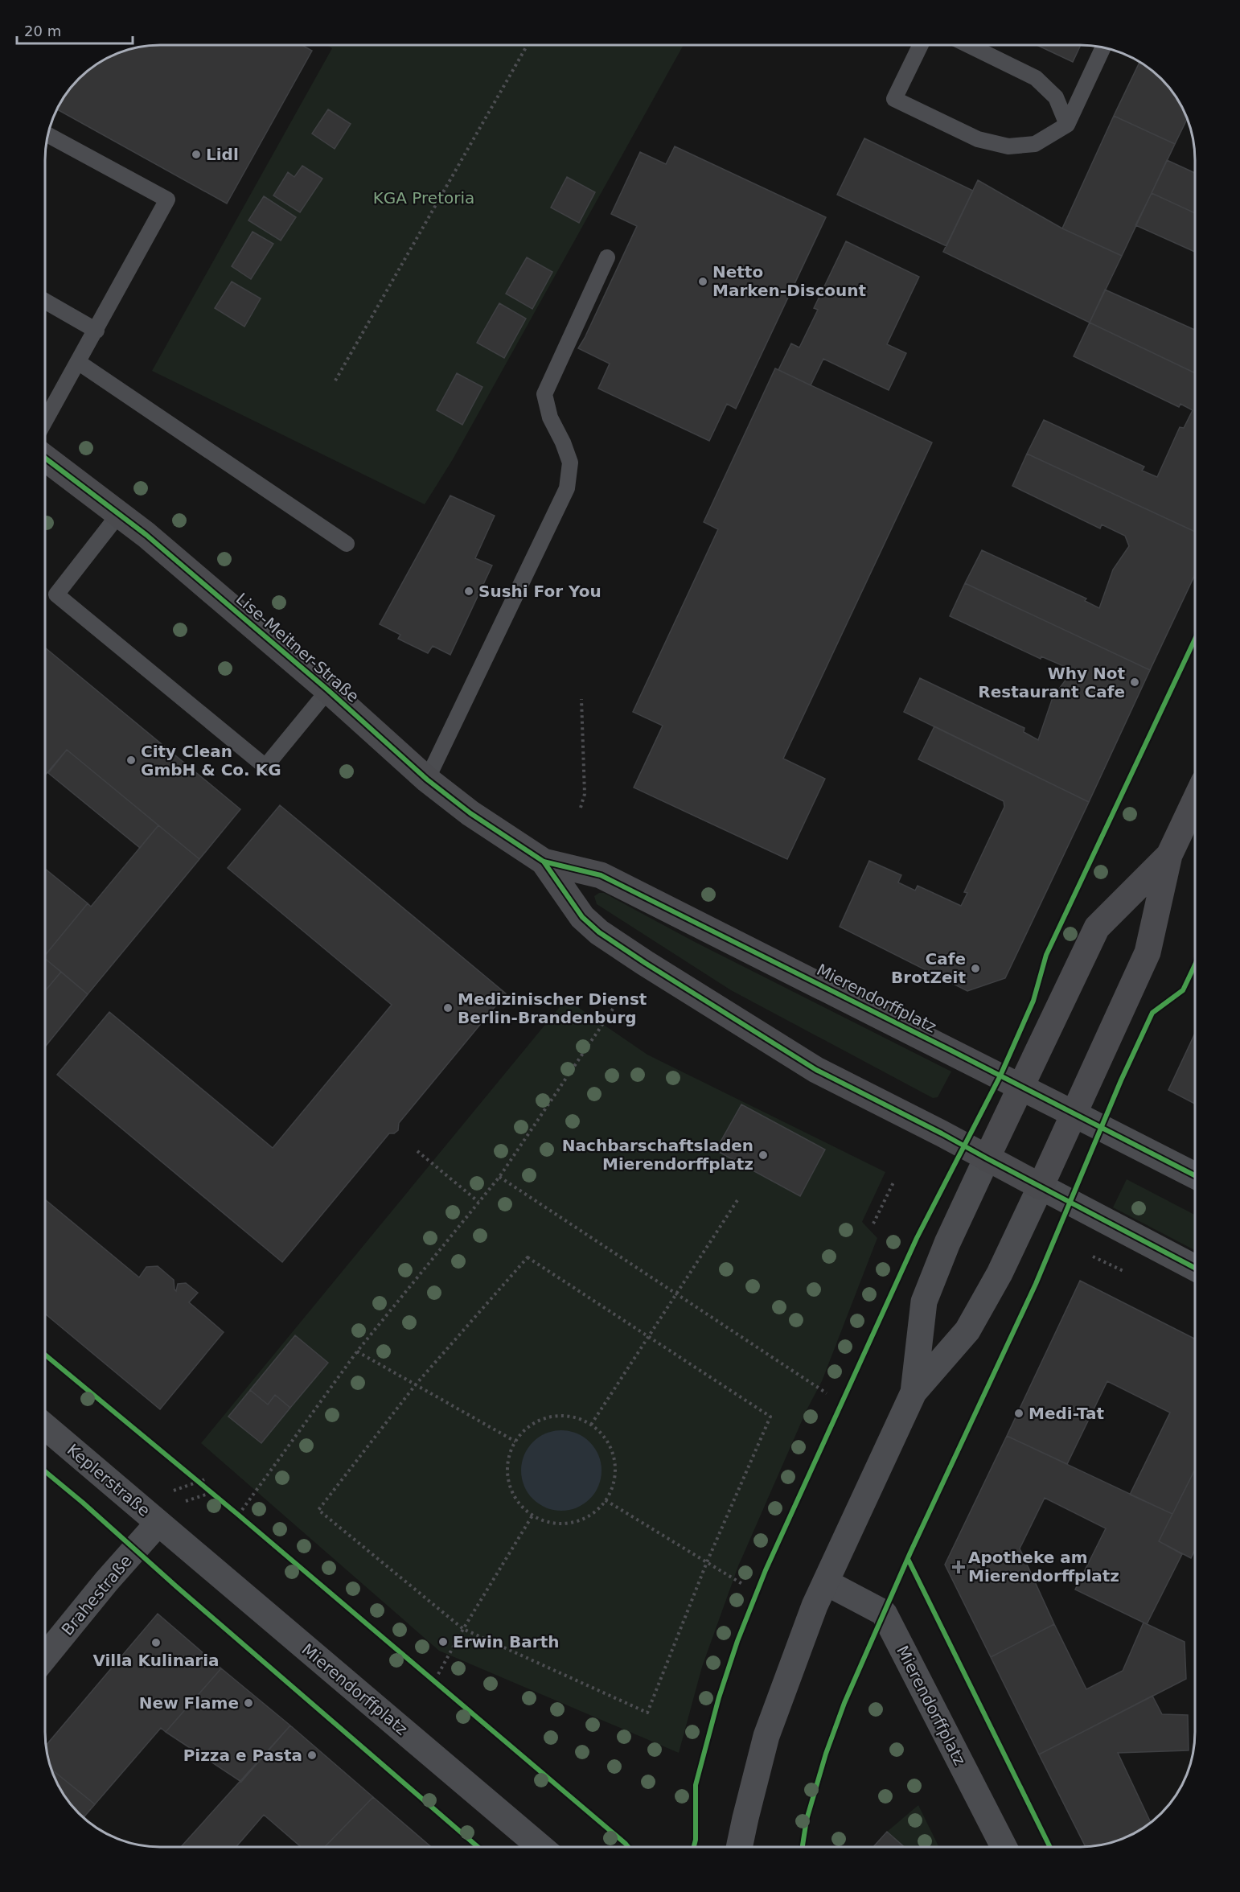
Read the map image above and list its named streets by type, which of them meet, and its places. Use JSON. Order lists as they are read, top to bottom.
{
  "streets": {
    "main road": ["Lise-Meitner-Straße", "Mierendorffplatz"],
    "street": ["Keplerstraße", "Brahestraße"]
  },
  "crossings": [
    ["Lise-Meitner-Straße", "Mierendorffplatz"],
    ["Mierendorffplatz", "Keplerstraße"],
    ["Mierendorffplatz", "Brahestraße"],
    ["Keplerstraße", "Brahestraße"]
  ],
  "parks": ["KGA Pretoria"],
  "places": {
    "other": [
      "Lidl",
      "Netto Marken-Discount",
      "Sushi For You",
      "Why Not Restaurant Cafe",
      "City Clean GmbH & Co. KG",
      "Cafe BrotZeit",
      "Medizinischer Dienst Berlin-Brandenburg",
      "Nachbarschaftsladen Mierendorffplatz",
      "Medi-Tat",
      "Erwin Barth",
      "Villa Kulinaria",
      "New Flame",
      "Pizza e Pasta"
    ],
    "health": ["Apotheke am Mierendorffplatz"]
  },
  "scale_bar": "20 m"
}
